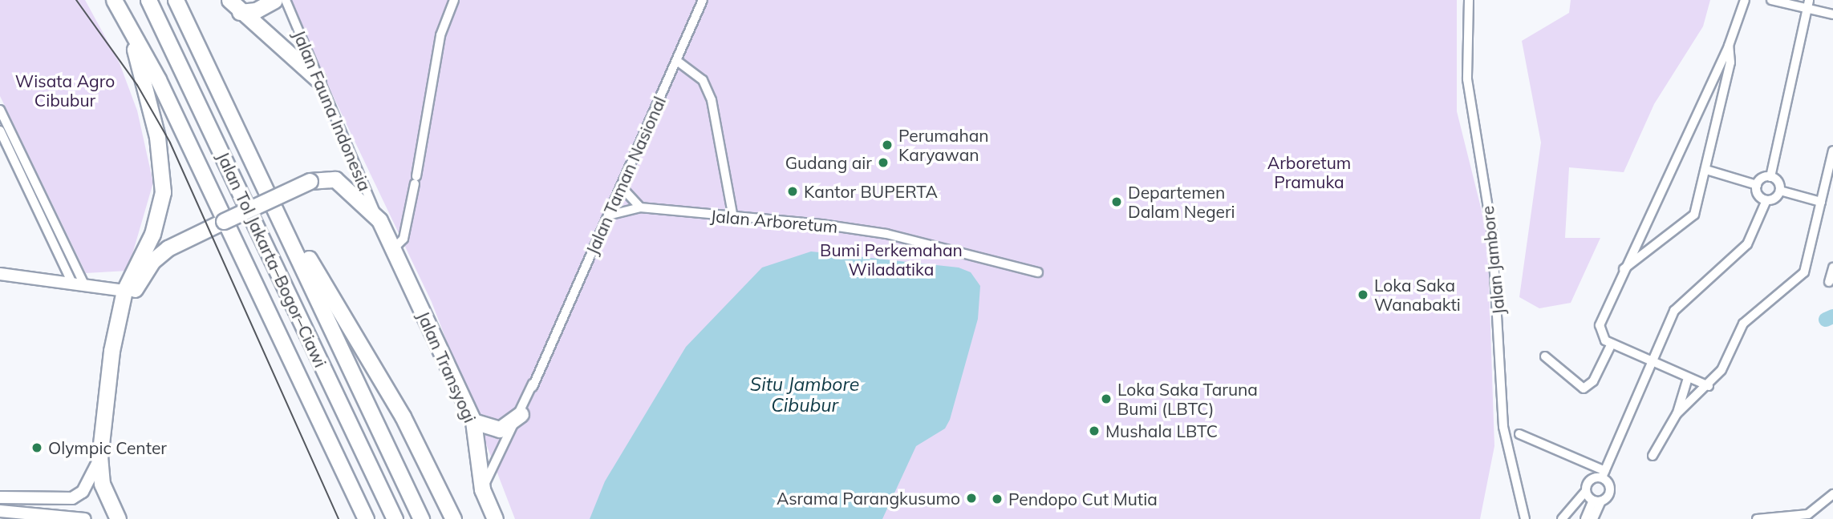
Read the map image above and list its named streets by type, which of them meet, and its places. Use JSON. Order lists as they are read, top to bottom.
{
  "streets": {
    "highway": ["Jalan Tol Jakarta–Bogor–Ciawi", "Jalan Transyogi"],
    "street": [
      "Jalan Fauna Indonesia",
      "Jalan Taman Nasional",
      "Jalan Arboretum",
      "Jalan Jambore"
    ]
  },
  "crossings": [
    ["Jalan Fauna Indonesia", "Jalan Transyogi"],
    ["Jalan Taman Nasional", "Jalan Arboretum"],
    ["Jalan Taman Nasional", "Jalan Transyogi"]
  ],
  "water": ["Situ Jambore Cibubur"],
  "parks": ["Wisata Agro Cibubur", "Arboretum Pramuka", "Bumi Perkemahan Wiladatika"],
  "places": [
    "Perumahan Karyawan",
    "Gudang air",
    "Kantor BUPERTA",
    "Departemen Dalam Negeri",
    "Loka Saka Wanabakti",
    "Loka Saka Taruna Bumi (LBTC)",
    "Mushala LBTC",
    "Olympic Center",
    "Asrama Parangkusumo",
    "Pendopo Cut Mutia"
  ]
}
